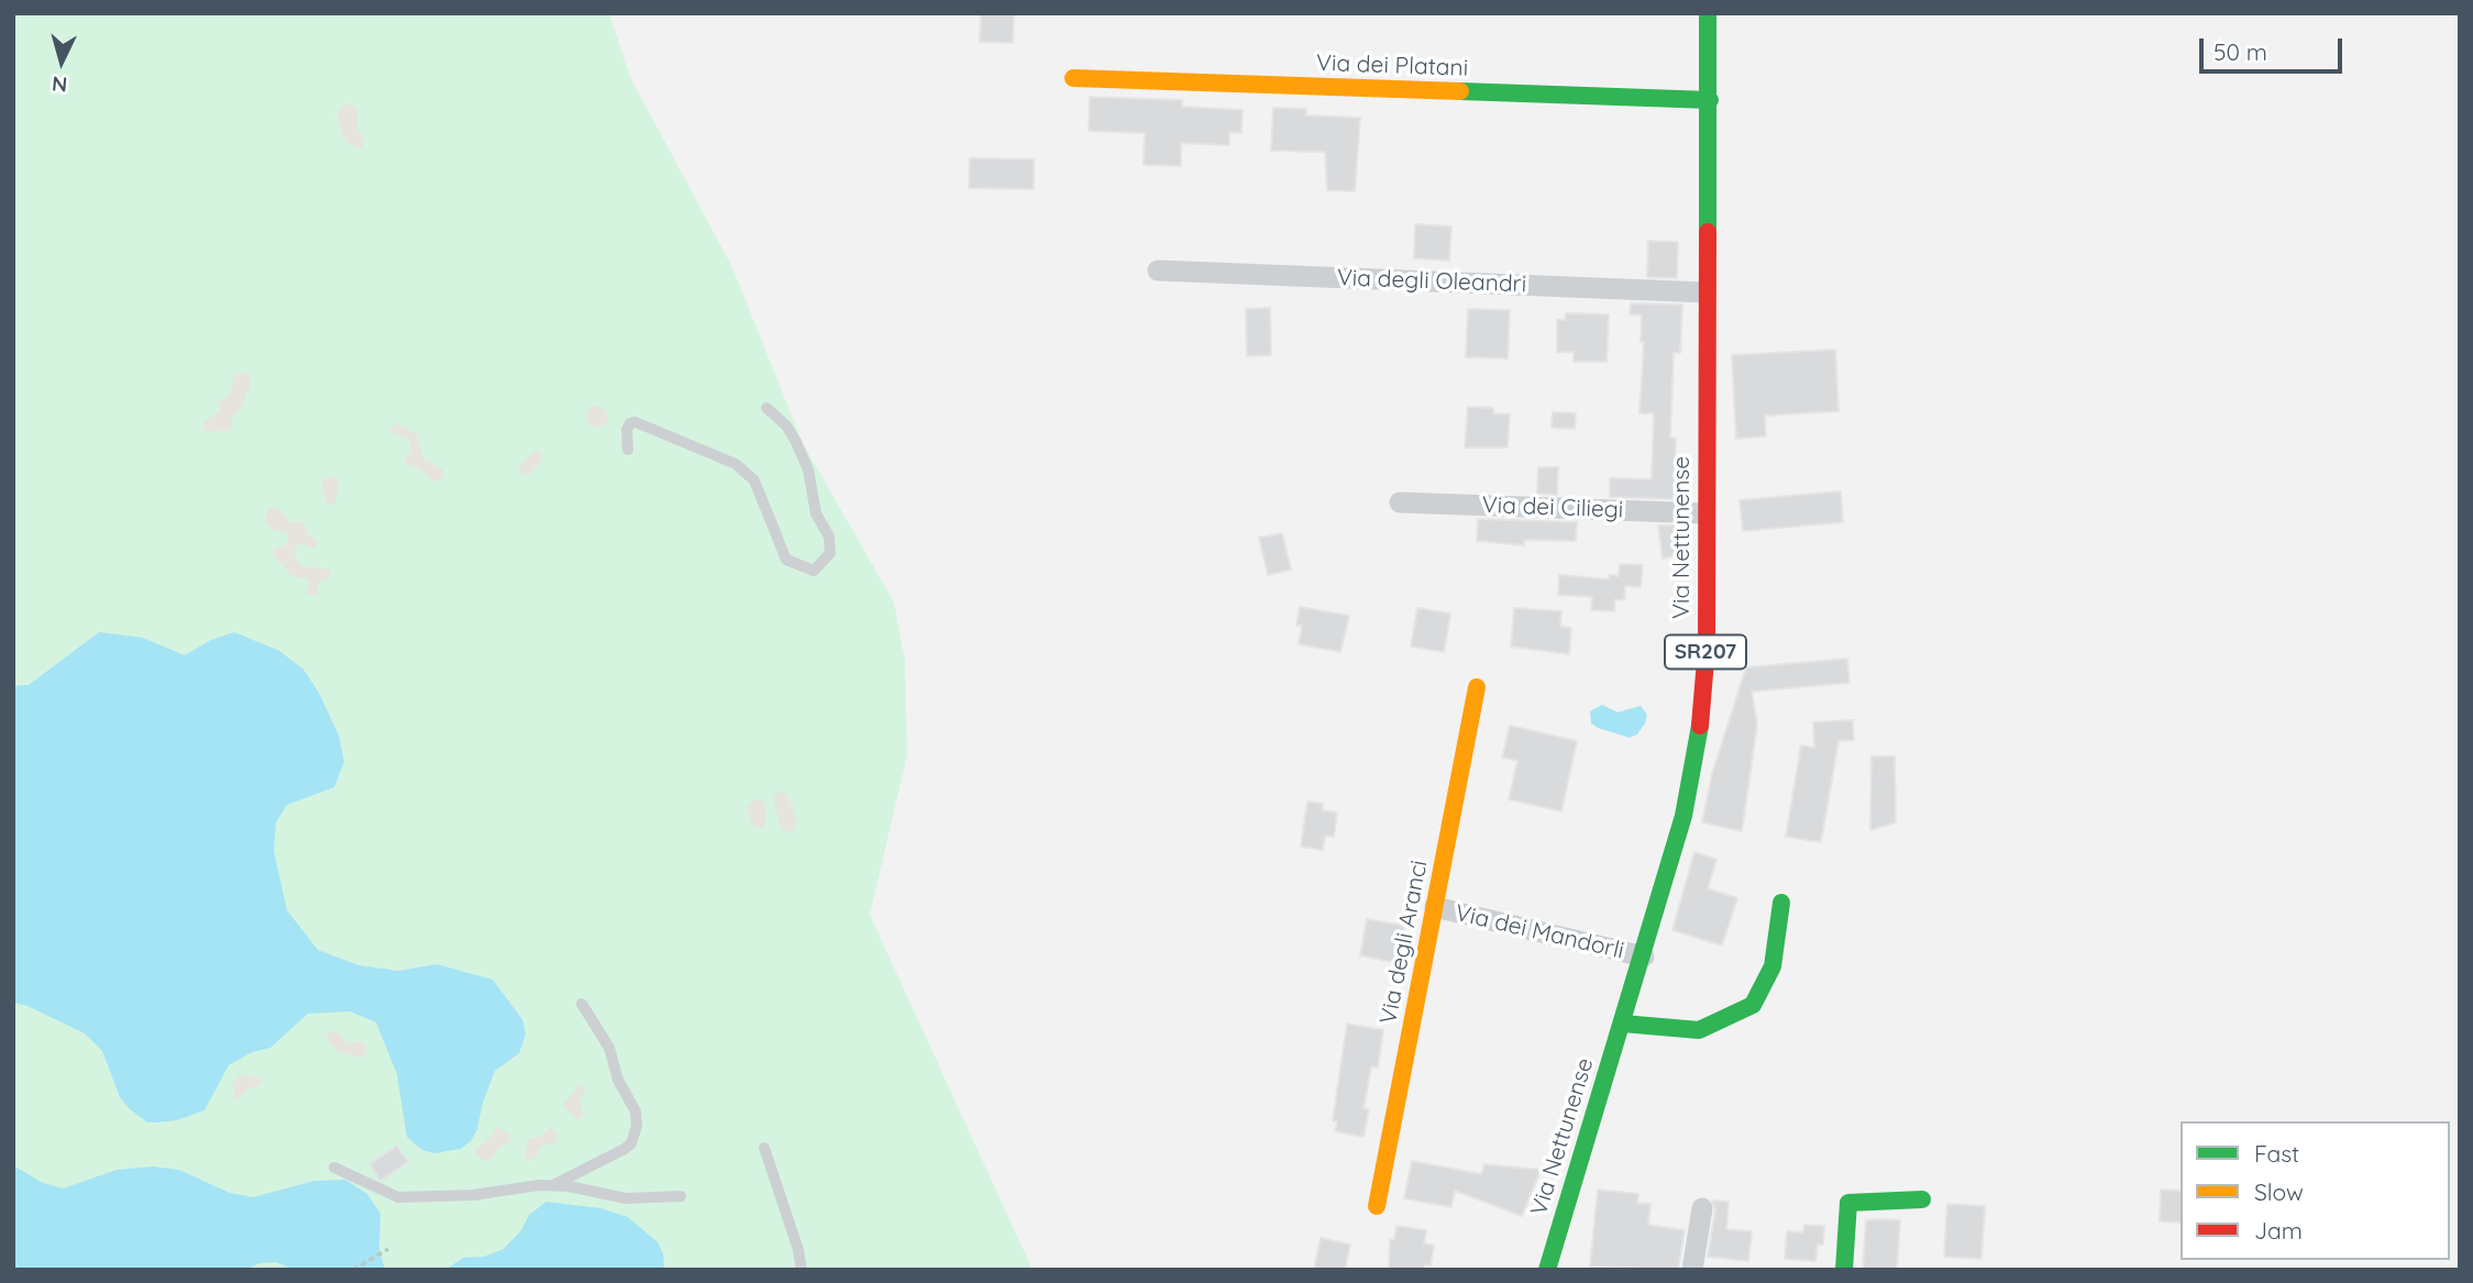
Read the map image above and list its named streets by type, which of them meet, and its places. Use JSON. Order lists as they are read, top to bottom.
{
  "streets": {
    "street": [
      "Via dei Platani",
      "Via degli Oleandri",
      "Via dei Ciliegi",
      "Via Nettunense",
      "SR207",
      "Via dei Mandorli",
      "Via degli Aranci"
    ]
  },
  "crossings": [
    ["Via dei Platani", "Via Nettunense"],
    ["Via degli Oleandri", "Via Nettunense"],
    ["Via dei Ciliegi", "Via Nettunense"],
    ["Via Nettunense", "Via dei Mandorli"],
    ["Via dei Mandorli", "Via degli Aranci"]
  ],
  "legend": ["Fast", "Slow", "Jam"],
  "scale_bar": "50 m",
  "north": "bottom"
}
